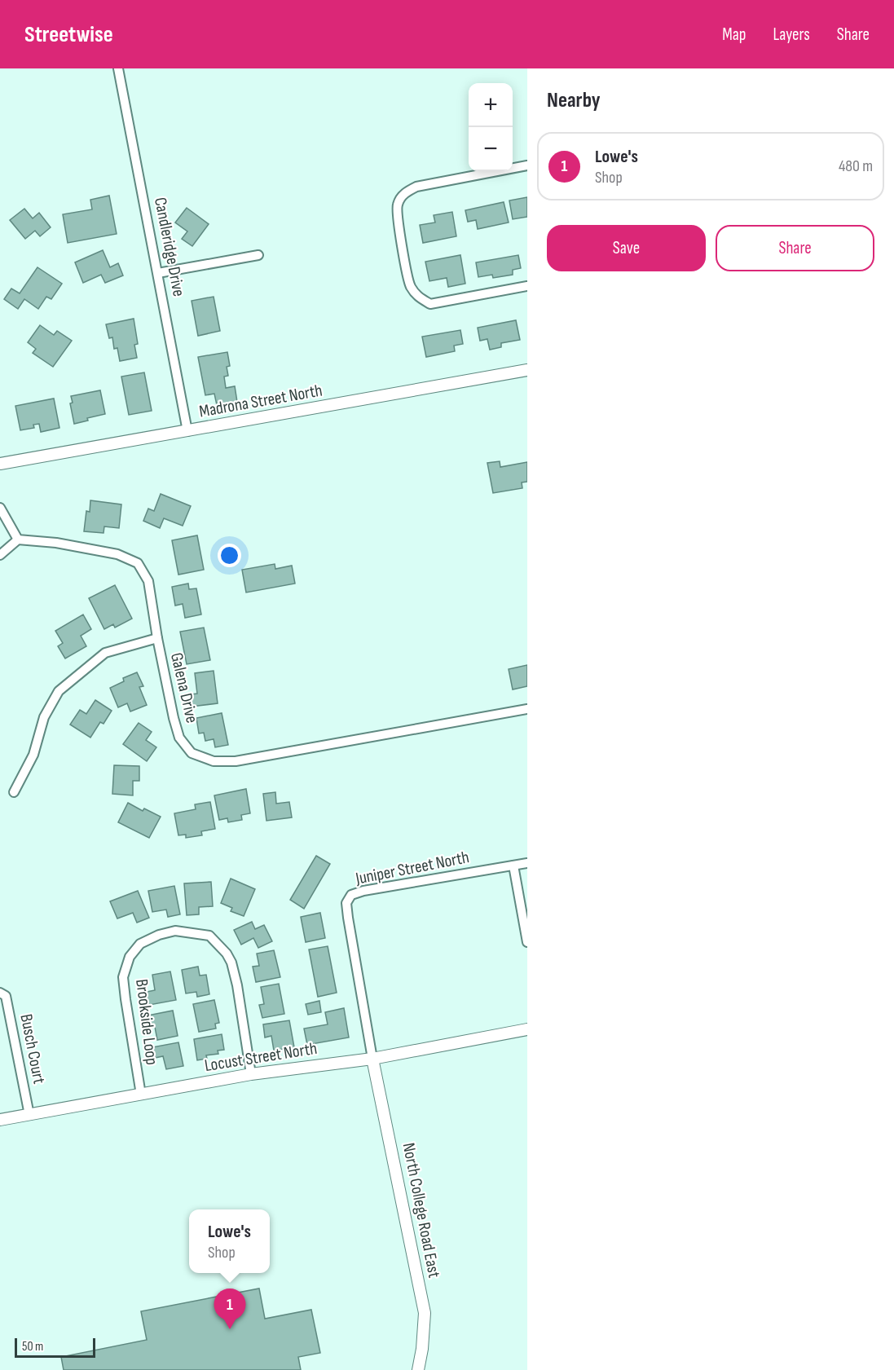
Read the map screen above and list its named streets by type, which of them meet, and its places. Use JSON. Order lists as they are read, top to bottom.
{
  "streets": {
    "street": [
      "Candleridge Drive",
      "Madrona Street North",
      "Galena Drive",
      "Juniper Street North",
      "Brookside Loop",
      "Busch Court",
      "Locust Street North",
      "North College Road East"
    ]
  },
  "crossings": [
    ["Candleridge Drive", "Madrona Street North"],
    ["Juniper Street North", "Locust Street North"],
    ["Juniper Street North", "North College Road East"],
    ["Brookside Loop", "Locust Street North"],
    ["Busch Court", "Locust Street North"],
    ["Locust Street North", "North College Road East"]
  ],
  "scale_bar": "50 m",
  "page": {
    "header": "Streetwise",
    "nav": ["Map", "Layers", "Share"],
    "heading": "Nearby",
    "map_buttons": ["+", "−"],
    "list": [
      {
        "mark": "1",
        "name": "Lowe's",
        "note": "Shop",
        "value": "480 m"
      }
    ],
    "buttons": ["Save", "Share"],
    "popup": ["Lowe's", "Shop"],
    "pins": "1",
    "scale": "50 m"
  }
}
